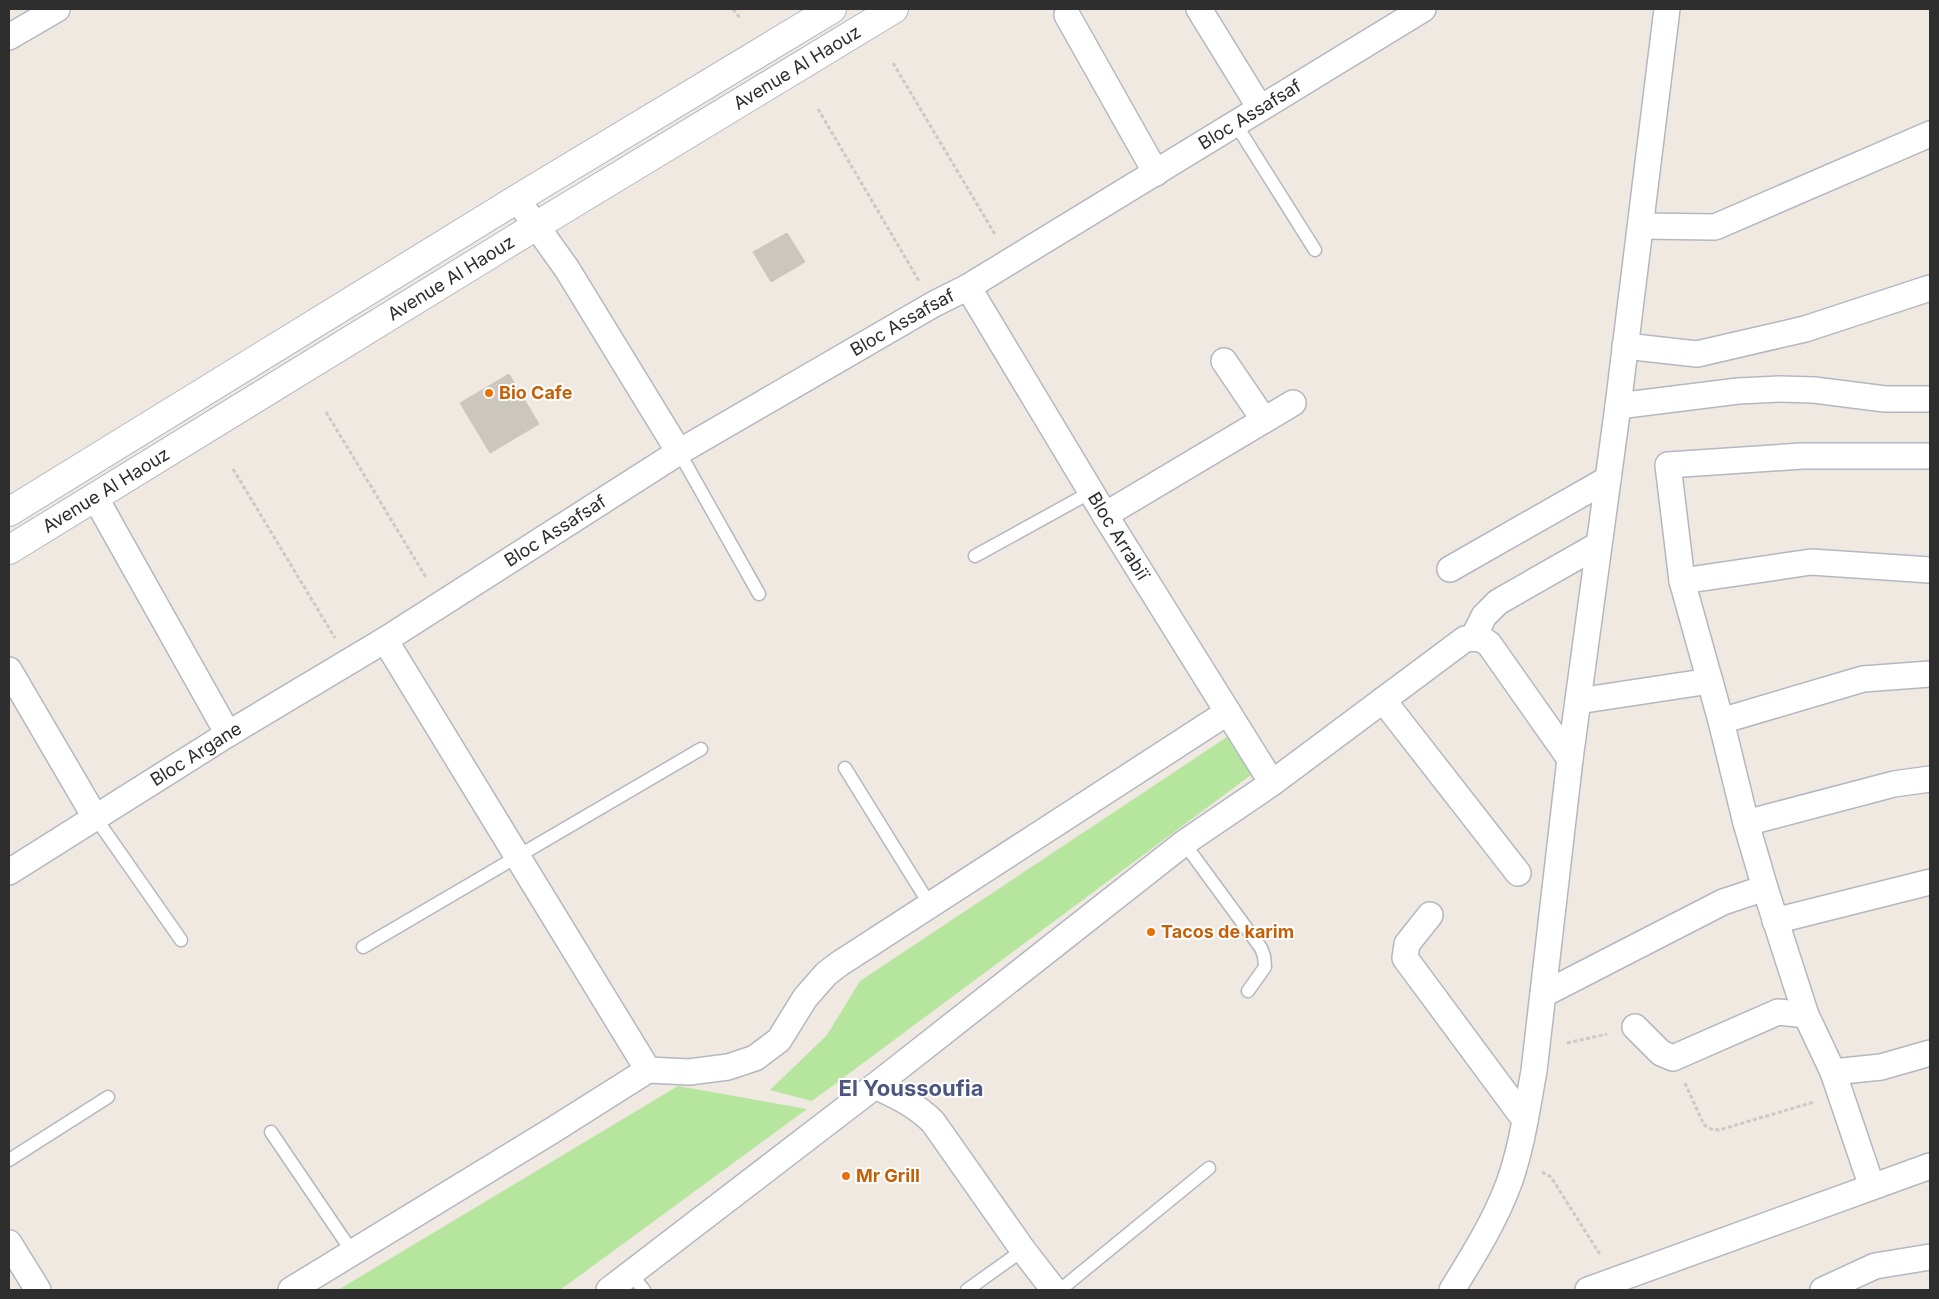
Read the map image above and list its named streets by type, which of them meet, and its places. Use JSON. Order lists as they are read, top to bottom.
{
  "streets": {
    "main road": ["Avenue Al Haouz"],
    "street": ["Bloc Assafsaf", "Bloc Arrabiï", "Bloc Argane"]
  },
  "crossings": [
    ["Bloc Assafsaf", "Bloc Arrabiï"],
    ["Bloc Assafsaf", "Bloc Argane"]
  ],
  "districts": ["El Youssoufia"],
  "places": ["Bio Cafe", "Tacos de karim", "Mr Grill"]
}
